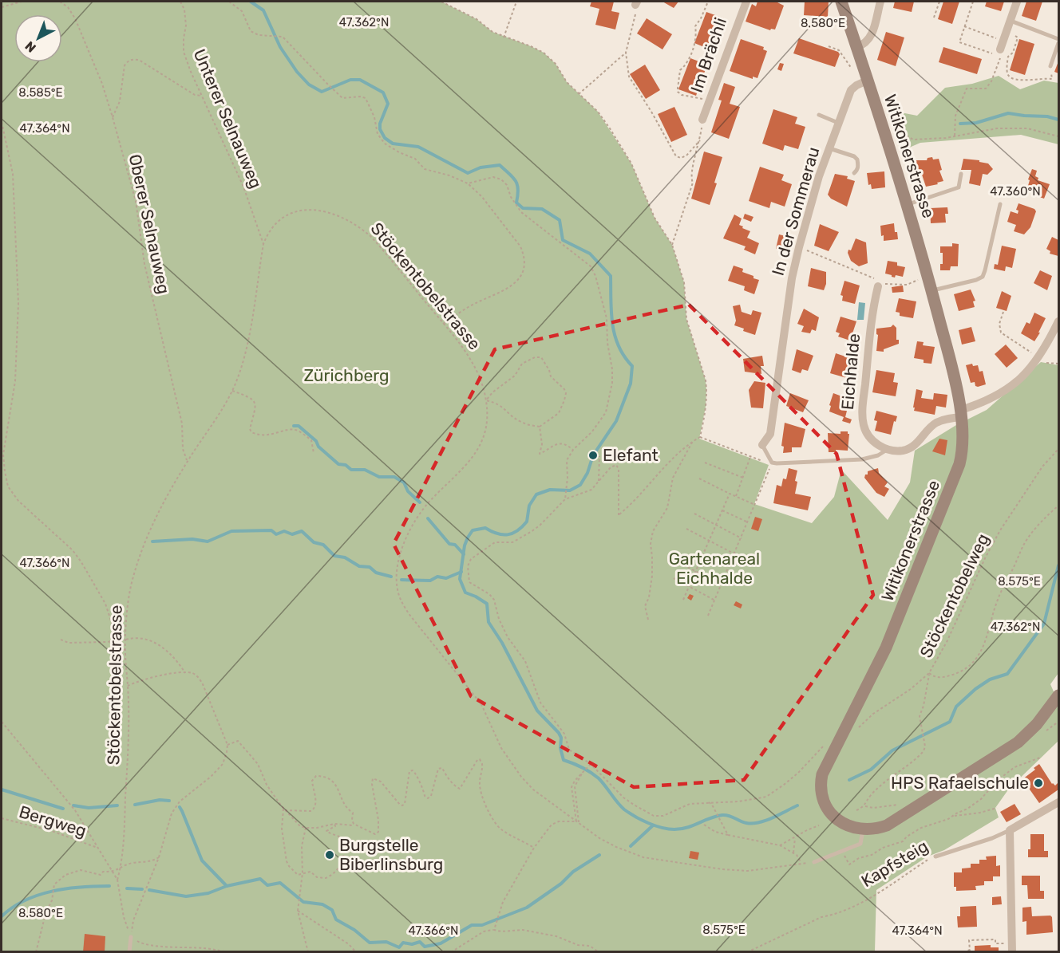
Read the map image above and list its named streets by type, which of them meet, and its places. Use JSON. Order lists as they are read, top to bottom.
{
  "streets": {
    "main road": ["Witikonerstrasse"],
    "street": [
      "Im Brächli",
      "In der Sommerau",
      "Eichhalde",
      "Kapfsteig"
    ],
    "path": [
      "Unterer Selnauweg",
      "Oberer Selnauweg",
      "Stöckentobelstrasse",
      "Stöckentobelweg",
      "Bergweg"
    ]
  },
  "crossings": [
    ["Unterer Selnauweg", "Stöckentobelstrasse"],
    ["Witikonerstrasse", "In der Sommerau"],
    ["Oberer Selnauweg", "Stöckentobelstrasse"]
  ],
  "parks": ["Zürichberg", "Gartenareal Eichhalde"],
  "places": ["Elefant", "HPS Rafaelschule", "Burgstelle Biberlinsburg"],
  "north": "bottom left",
  "coordinates": [
    "47.362°N",
    "8.580°E",
    "8.585°E",
    "47.364°N",
    "47.360°N",
    "47.366°N",
    "8.575°E"
  ]
}
